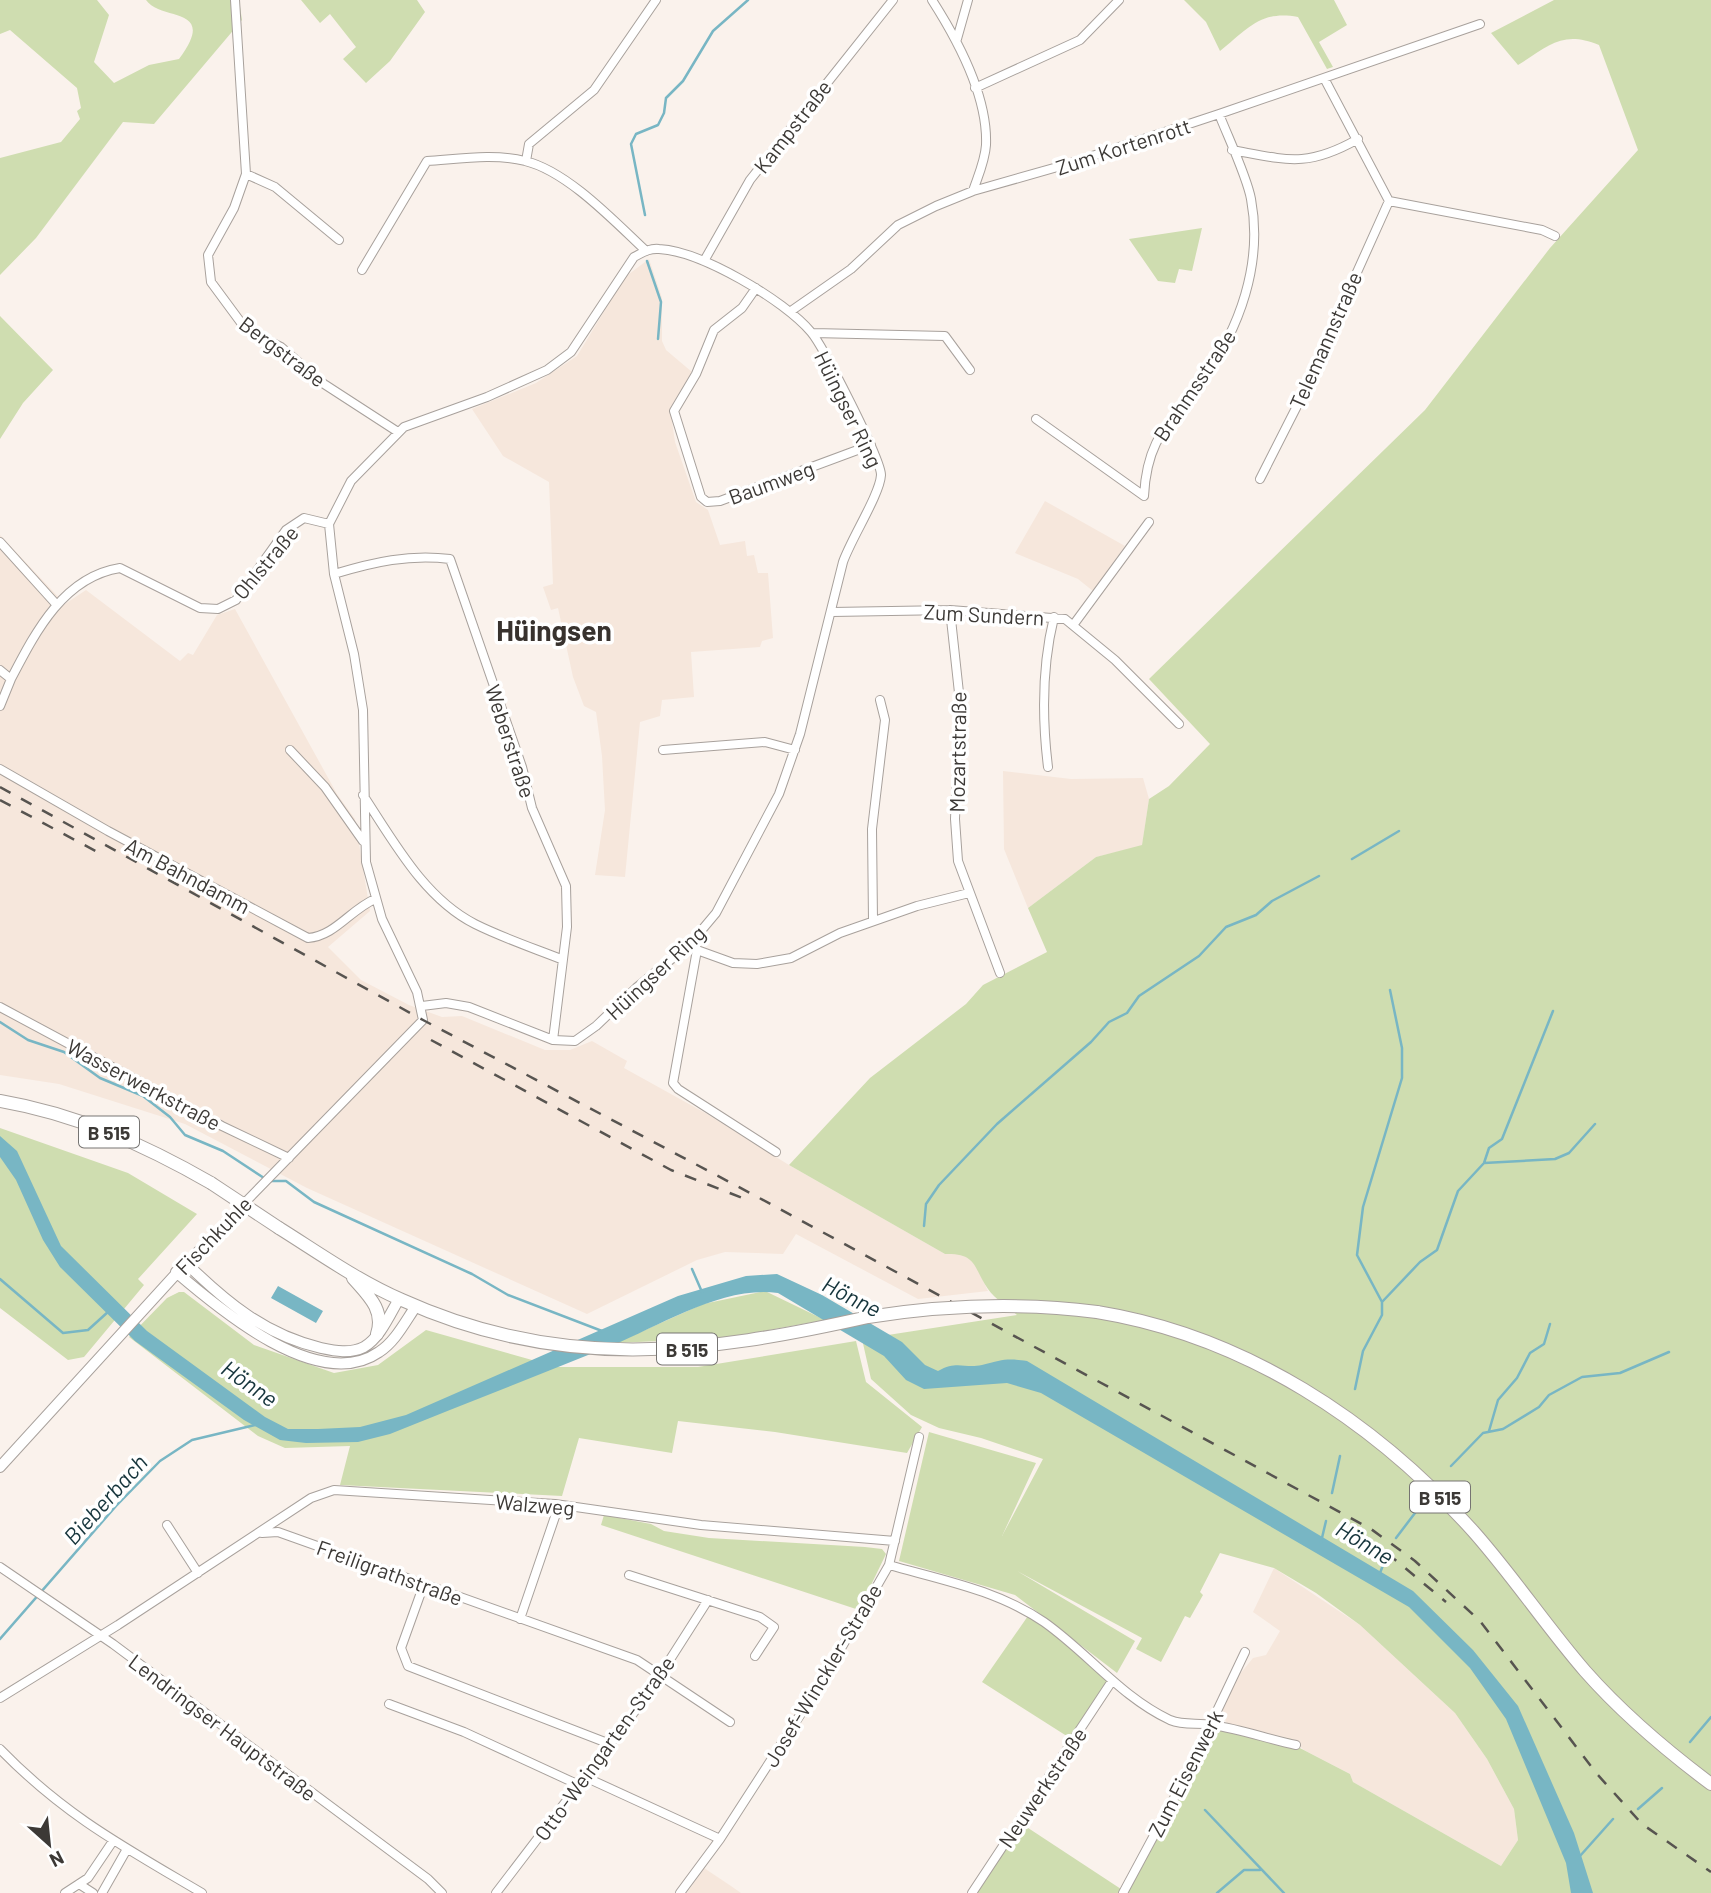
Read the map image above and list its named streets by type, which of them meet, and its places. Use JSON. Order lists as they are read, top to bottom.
{
  "streets": {
    "main road": ["B 515", "Fischkuhle"],
    "street": [
      "Kampstraße",
      "Zum Kortenrott",
      "Telemannstraße",
      "Bergstraße",
      "Brahmsstraße",
      "Hüingser Ring",
      "Baumweg",
      "Ohlstraße",
      "Zum Sundern",
      "Weberstraße",
      "Mozartstraße",
      "Am Bahndamm",
      "Wasserwerkstraße",
      "Walzweg",
      "Freiligrathstraße",
      "Josef-Winckler-Straße",
      "Lendringser Hauptstraße",
      "Otto-Weingarten-Straße",
      "Zum Eisenwerk",
      "Neuwerkstraße"
    ]
  },
  "crossings": [
    ["Kampstraße", "Hüingser Ring"],
    ["Zum Kortenrott", "Brahmsstraße"],
    ["Zum Kortenrott", "Hüingser Ring"],
    ["Hüingser Ring", "Baumweg"],
    ["Hüingser Ring", "Zum Sundern"],
    ["Hüingser Ring", "Weberstraße"],
    ["Zum Sundern", "Mozartstraße"],
    ["Wasserwerkstraße", "Fischkuhle"],
    ["Walzweg", "Freiligrathstraße"],
    ["Walzweg", "Josef-Winckler-Straße"],
    ["Walzweg", "Lendringser Hauptstraße"],
    ["Freiligrathstraße", "Otto-Weingarten-Straße"]
  ],
  "districts": ["Hüingsen"],
  "water": ["Hönne", "Bieberbach"],
  "north": "bottom right"
}
